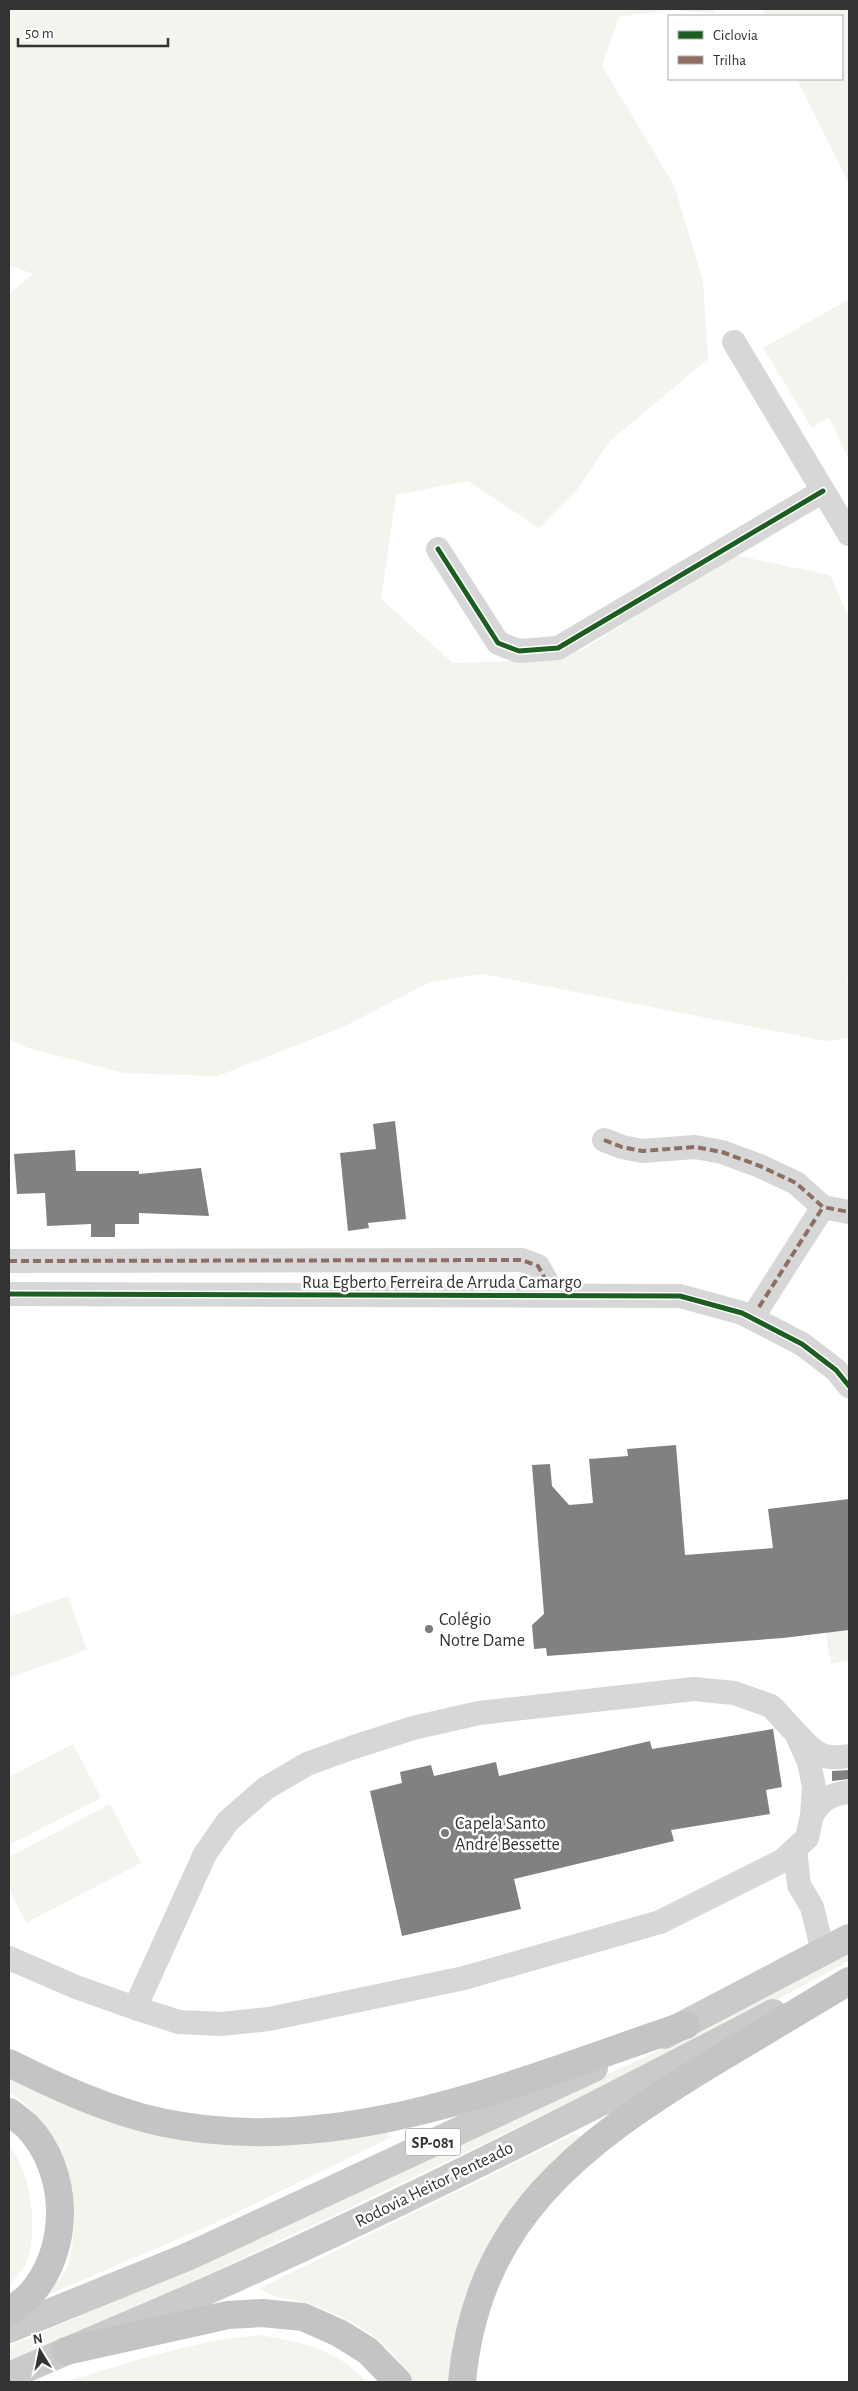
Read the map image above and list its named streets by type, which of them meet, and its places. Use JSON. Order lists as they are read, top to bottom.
{
  "streets": {
    "main road": ["SP-081", "Rodovia Heitor Penteado"],
    "street": ["Rua Egberto Ferreira de Arruda Camargo"]
  },
  "places": ["Colégio Notre Dame", "Capela Santo André Bessette"],
  "legend": ["Ciclovia", "Trilha"],
  "scale_bar": "50 m",
  "north": "top"
}
